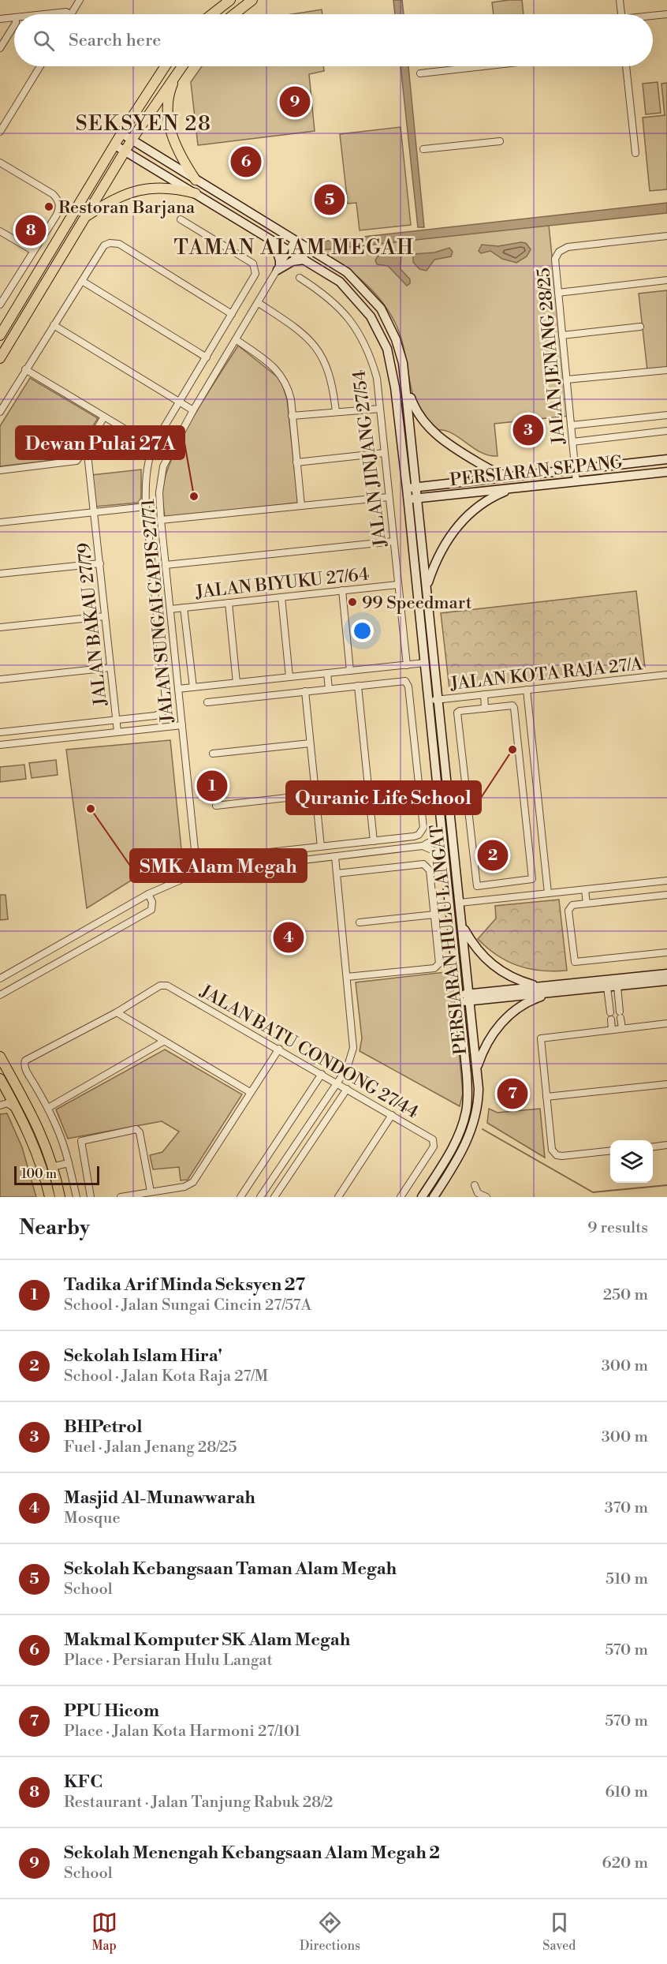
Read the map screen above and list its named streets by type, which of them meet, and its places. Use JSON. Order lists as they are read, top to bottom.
{
  "streets": {
    "main road": ["PERSIARAN SEPANG", "PERSIARAN HULU LANGAT"],
    "street": [
      "JALAN JENANG 28/25",
      "JALAN JINJANG 27/54",
      "JALAN BIYUKU 27/64",
      "JALAN SUNGAI GAPIS 27/71",
      "JALAN BAKAU 27/79",
      "JALAN KOTA RAJA 27/A",
      "JALAN BATU CONDONG 27/44"
    ]
  },
  "crossings": [
    ["JALAN JENANG 28/25", "PERSIARAN SEPANG"],
    ["JALAN JINJANG 27/54", "JALAN BIYUKU 27/64"],
    ["PERSIARAN SEPANG", "PERSIARAN HULU LANGAT"],
    ["JALAN BIYUKU 27/64", "JALAN SUNGAI GAPIS 27/71"],
    ["JALAN SUNGAI GAPIS 27/71", "PERSIARAN HULU LANGAT"],
    ["JALAN KOTA RAJA 27/A", "PERSIARAN HULU LANGAT"]
  ],
  "districts": ["SEKSYEN 28", "TAMAN ALAM MEGAH"],
  "places": [
    "Restoran Barjana",
    "Dewan Pulai 27A",
    "99 Speedmart",
    "Quranic Life School",
    "SMK Alam Megah"
  ],
  "scale_bar": "100 m",
  "page": {
    "search": "Search here",
    "pins": [
      "9",
      "6",
      "5",
      "8",
      "3",
      "1",
      "2",
      "4",
      "7"
    ],
    "scale": "100 m",
    "heading": ["Nearby", "9 results"],
    "list": [
      {
        "mark": "1",
        "name": "Tadika Arif Minda Seksyen 27",
        "note": "School · Jalan Sungai Cincin 27/57A",
        "value": "250 m"
      },
      {
        "mark": "2",
        "name": "Sekolah Islam Hira'",
        "note": "School · Jalan Kota Raja 27/M",
        "value": "300 m"
      },
      {
        "mark": "3",
        "name": "BHPetrol",
        "note": "Fuel · Jalan Jenang 28/25",
        "value": "300 m"
      },
      {
        "mark": "4",
        "name": "Masjid Al-Munawwarah",
        "note": "Mosque",
        "value": "370 m"
      },
      {
        "mark": "5",
        "name": "Sekolah Kebangsaan Taman Alam Megah",
        "note": "School",
        "value": "510 m"
      },
      {
        "mark": "6",
        "name": "Makmal Komputer SK Alam Megah",
        "note": "Place · Persiaran Hulu Langat",
        "value": "570 m"
      },
      {
        "mark": "7",
        "name": "PPU Hicom",
        "note": "Place · Jalan Kota Harmoni 27/101",
        "value": "570 m"
      },
      {
        "mark": "8",
        "name": "KFC",
        "note": "Restaurant · Jalan Tanjung Rabuk 28/2",
        "value": "610 m"
      },
      {
        "mark": "9",
        "name": "Sekolah Menengah Kebangsaan Alam Megah 2",
        "note": "School",
        "value": "620 m"
      }
    ],
    "nav": ["Map", "Directions", "Saved"]
  }
}
